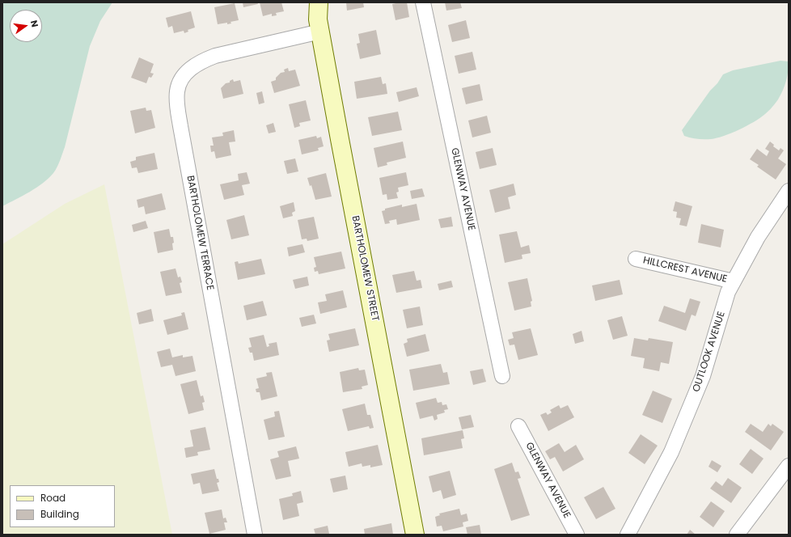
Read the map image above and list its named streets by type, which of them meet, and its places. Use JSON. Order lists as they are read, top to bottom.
{
  "streets": {
    "main road": ["BARTHOLOMEW STREET"],
    "street": [
      "GLENWAY AVENUE",
      "BARTHOLOMEW TERRACE",
      "HILLCREST AVENUE",
      "OUTLOOK AVENUE"
    ]
  },
  "crossings": [
    ["BARTHOLOMEW TERRACE", "BARTHOLOMEW STREET"],
    ["HILLCREST AVENUE", "OUTLOOK AVENUE"]
  ],
  "legend": ["Road", "Building"],
  "north": "right"
}
